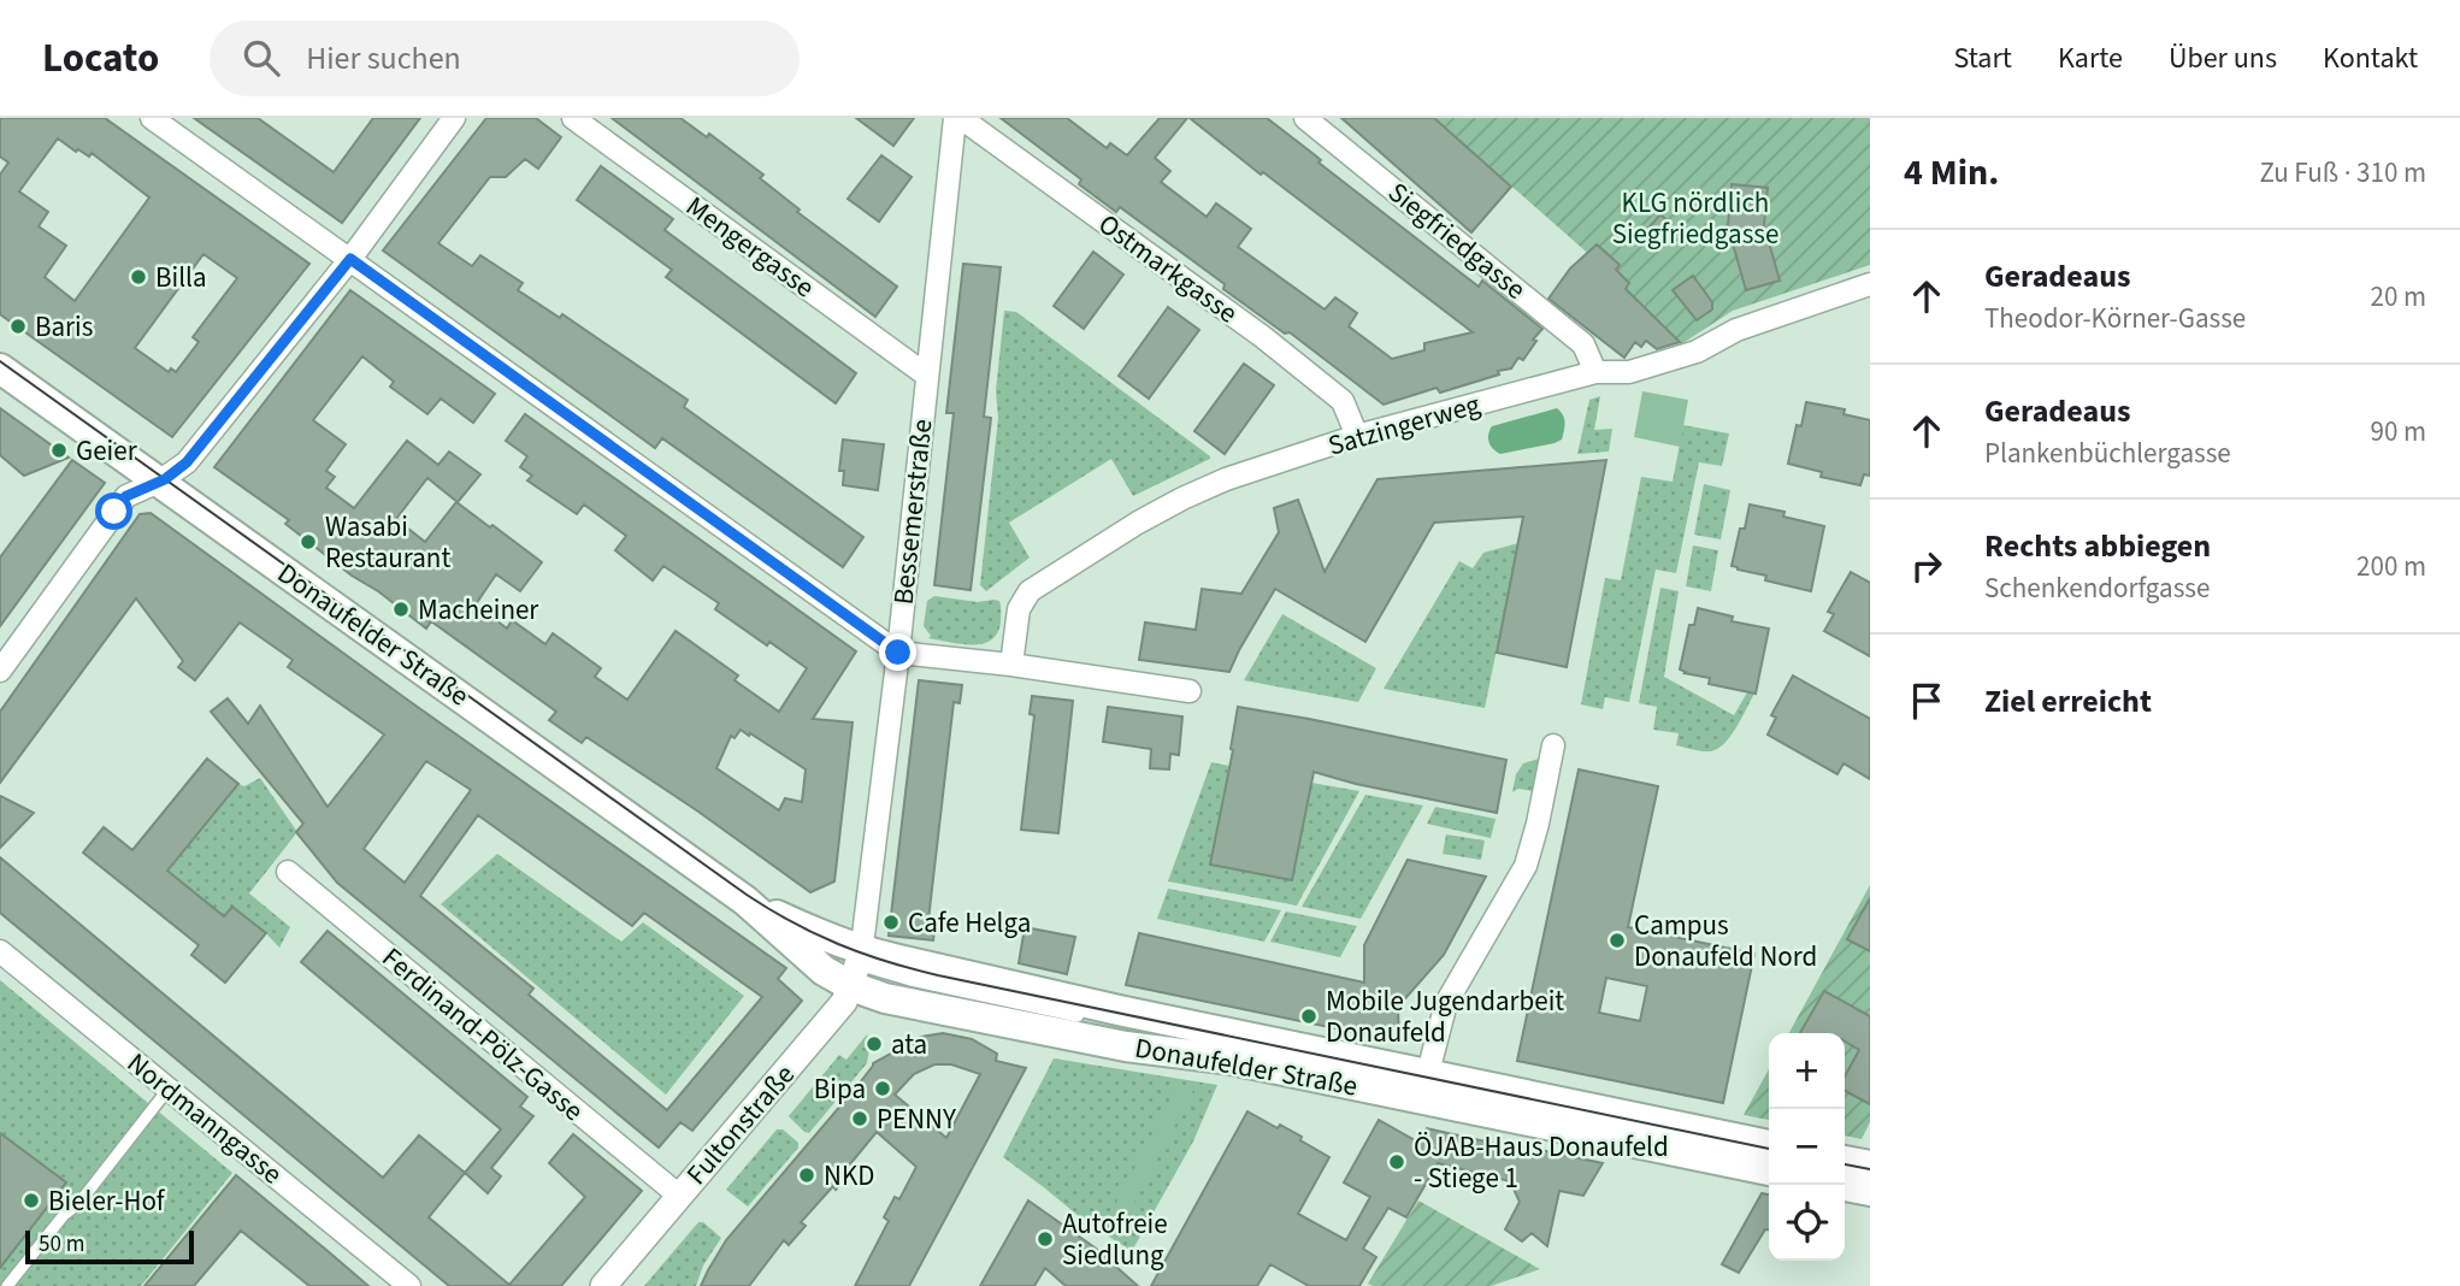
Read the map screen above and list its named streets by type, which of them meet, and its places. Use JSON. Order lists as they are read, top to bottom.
{
  "streets": {
    "main road": ["Donaufelder Straße"],
    "street": [
      "Siegfriedgasse",
      "Mengergasse",
      "Ostmarkgasse",
      "Satzingerweg",
      "Bessemerstraße",
      "Ferdinand-Pölz-Gasse",
      "Nordmanngasse",
      "Fultonstraße"
    ]
  },
  "crossings": [
    ["Siegfriedgasse", "Satzingerweg"],
    ["Mengergasse", "Bessemerstraße"],
    ["Ostmarkgasse", "Satzingerweg"],
    ["Ostmarkgasse", "Bessemerstraße"],
    ["Bessemerstraße", "Donaufelder Straße"],
    ["Bessemerstraße", "Fultonstraße"],
    ["Donaufelder Straße", "Fultonstraße"],
    ["Ferdinand-Pölz-Gasse", "Fultonstraße"]
  ],
  "parks": ["KLG nördlich Siegfriedgasse"],
  "places": [
    "Billa",
    "Baris",
    "Geier",
    "Wasabi Restaurant",
    "Macheiner",
    "Cafe Helga",
    "Campus Donaufeld Nord",
    "Mobile Jugendarbeit Donaufeld",
    "ata",
    "Bipa",
    "PENNY",
    "ÖJAB-Haus Donaufeld - Stiege 1",
    "NKD",
    "Bieler-Hof",
    "Autofreie Siedlung"
  ],
  "scale_bar": "50 m",
  "page": {
    "header": "Locato",
    "search": "Hier suchen",
    "nav": [
      "Start",
      "Karte",
      "Über uns",
      "Kontakt"
    ],
    "heading": ["4 Min.", "Zu Fuß · 310 m"],
    "list": [
      ["Geradeaus", "Theodor-Körner-Gasse", "20 m"],
      ["Geradeaus", "Plankenbüchlergasse", "90 m"],
      ["Rechts abbiegen", "Schenkendorfgasse", "200 m"],
      "Ziel erreicht"
    ],
    "map_buttons": ["+", "−"],
    "scale": "50 m"
  }
}
